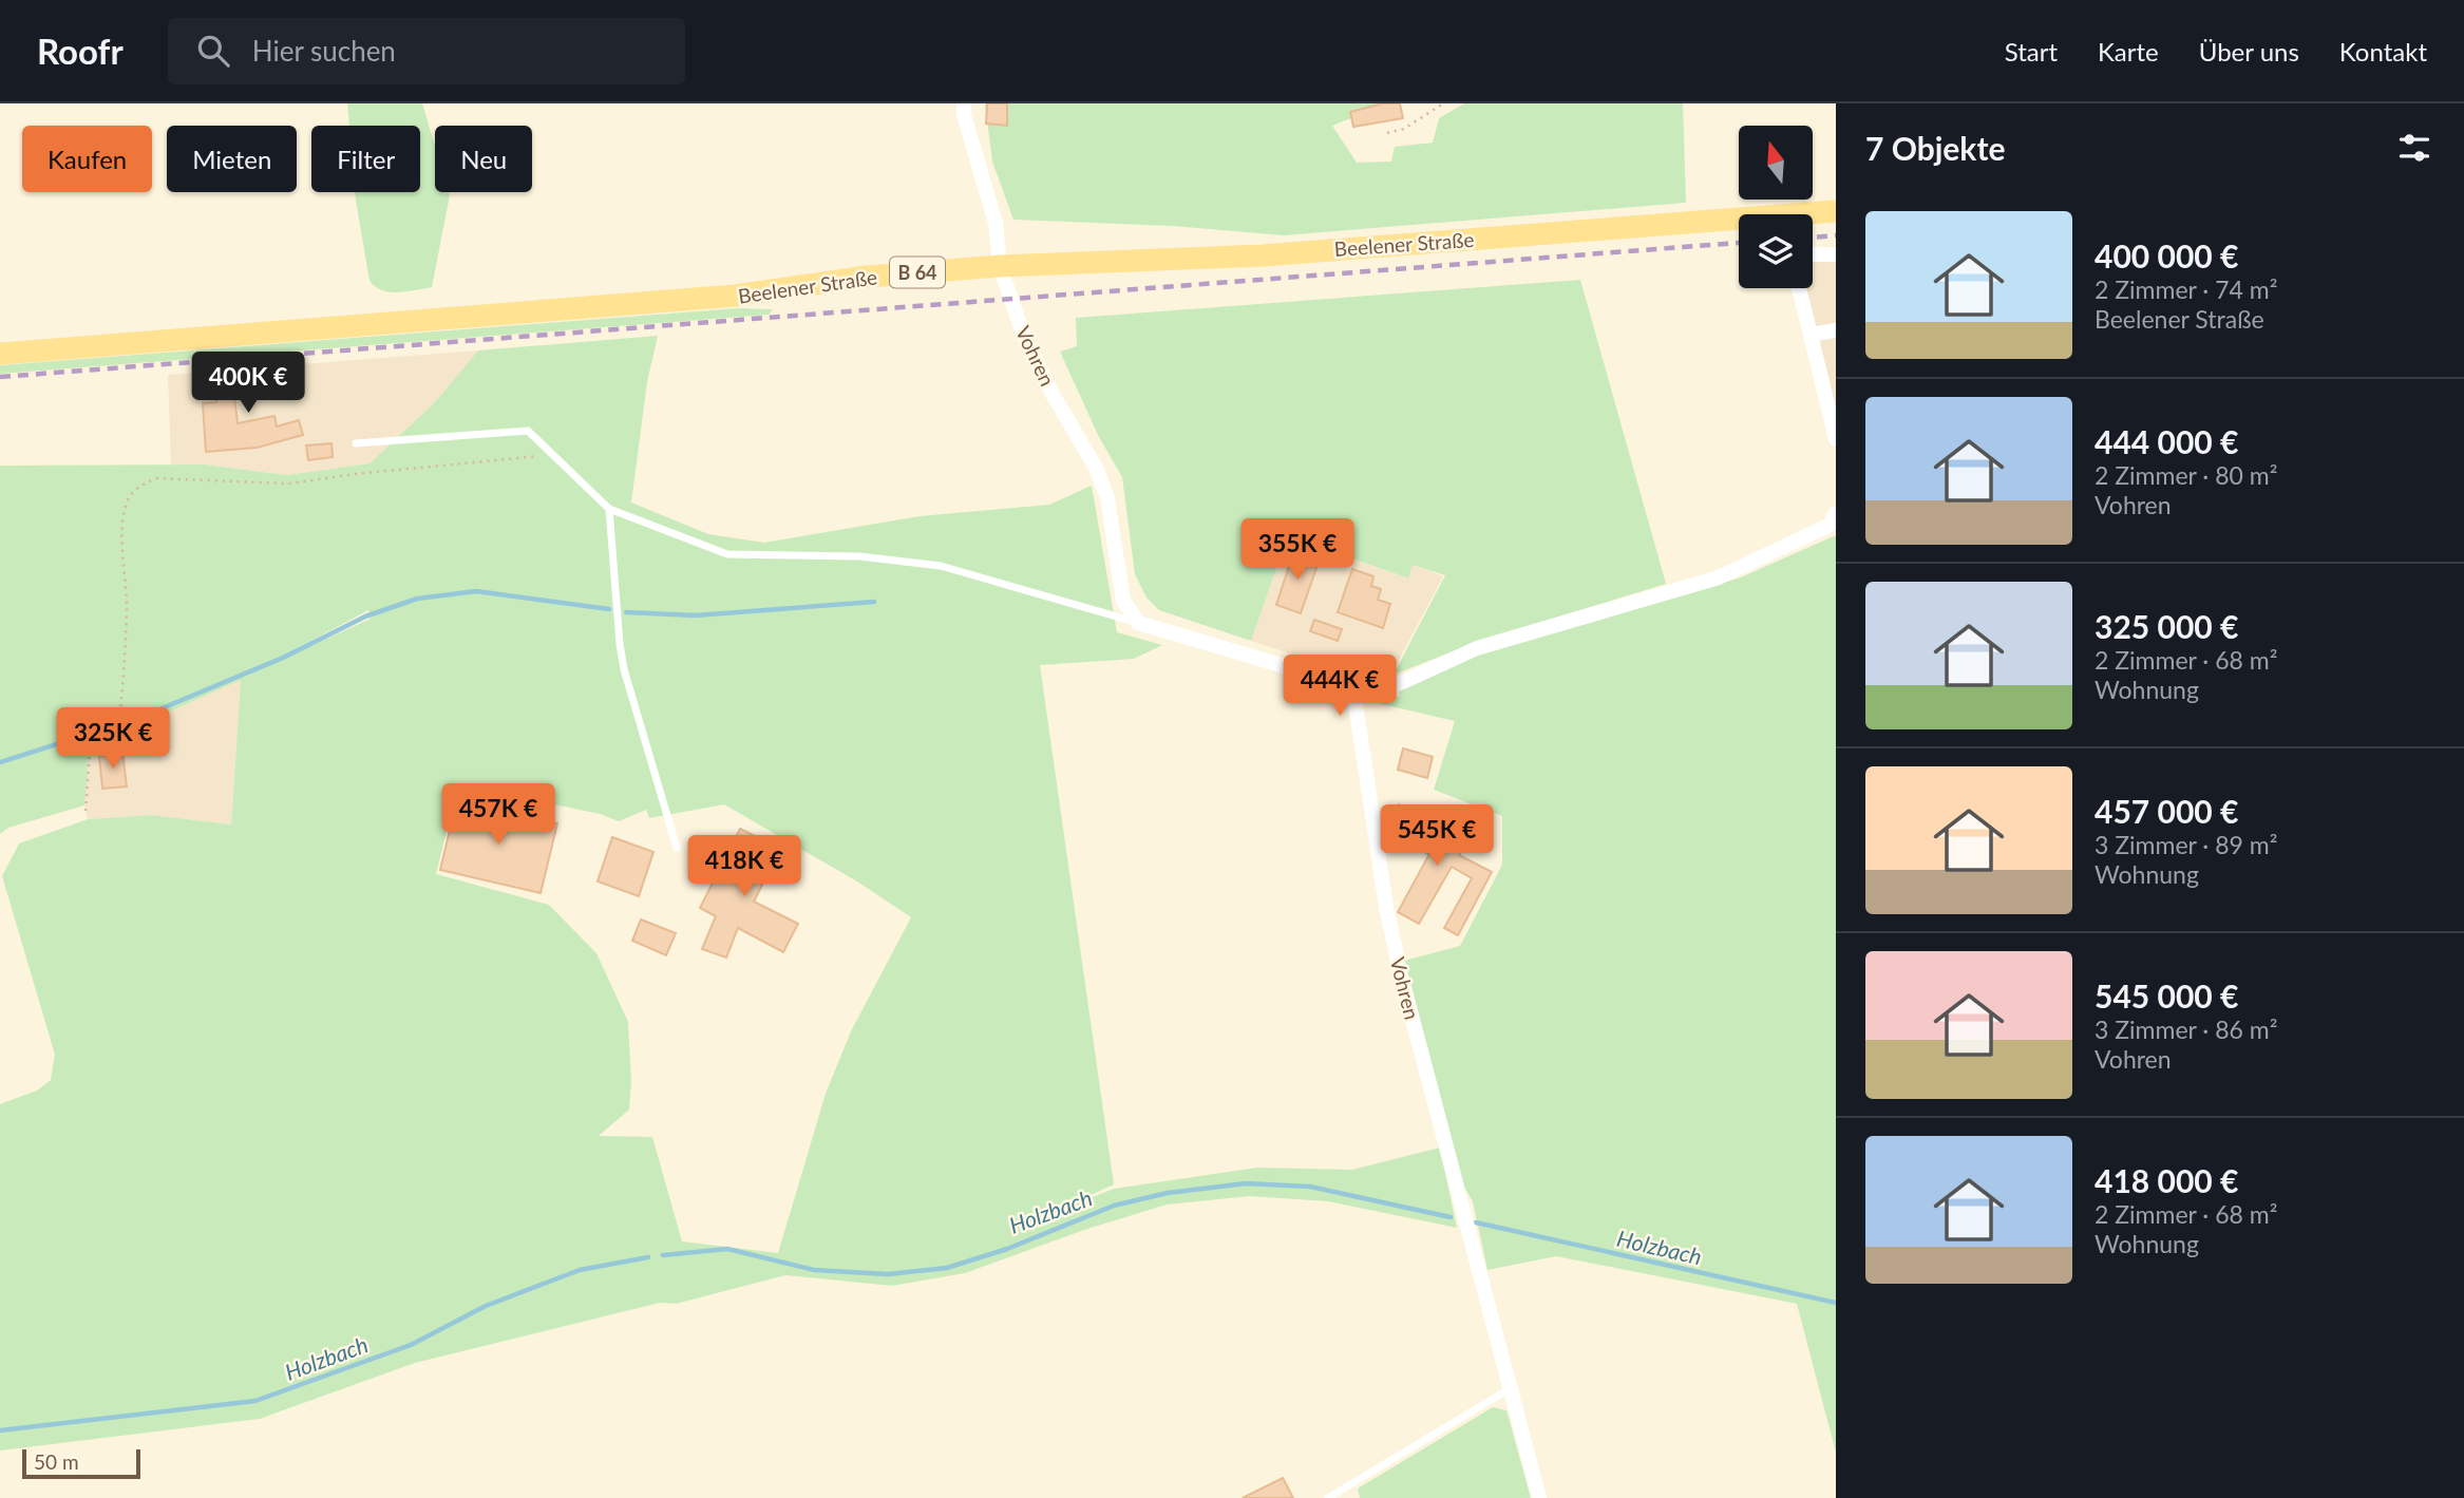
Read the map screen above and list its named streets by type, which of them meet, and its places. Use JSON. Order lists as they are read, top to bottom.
{
  "streets": {
    "main road": ["Beelener Straße", "B 64"],
    "street": ["Vohren"]
  },
  "crossings": [
    ["Beelener Straße", "Vohren"]
  ],
  "water": ["Holzbach"],
  "scale_bar": "50 m",
  "north": "top",
  "page": {
    "header": "Roofr",
    "search": "Hier suchen",
    "nav": [
      "Start",
      "Karte",
      "Über uns",
      "Kontakt"
    ],
    "heading": "7 Objekte",
    "chip": [
      "Kaufen",
      "Mieten",
      "Filter",
      "Neu"
    ],
    "list": [
      {
        "name": "400 000 €",
        "note": "2 Zimmer · 74 m² · Beelener Straße"
      },
      {
        "name": "444 000 €",
        "note": "2 Zimmer · 80 m² · Vohren"
      },
      {
        "name": "325 000 €",
        "note": "2 Zimmer · 68 m² · Wohnung"
      },
      {
        "name": "457 000 €",
        "note": "3 Zimmer · 89 m² · Wohnung"
      },
      {
        "name": "545 000 €",
        "note": "3 Zimmer · 86 m² · Vohren"
      },
      {
        "name": "418 000 €",
        "note": "2 Zimmer · 68 m² · Wohnung"
      }
    ],
    "price": [
      "400K €",
      "355K €",
      "444K €",
      "325K €",
      "457K €",
      "545K €",
      "418K €"
    ],
    "scale": "50 m"
  }
}
